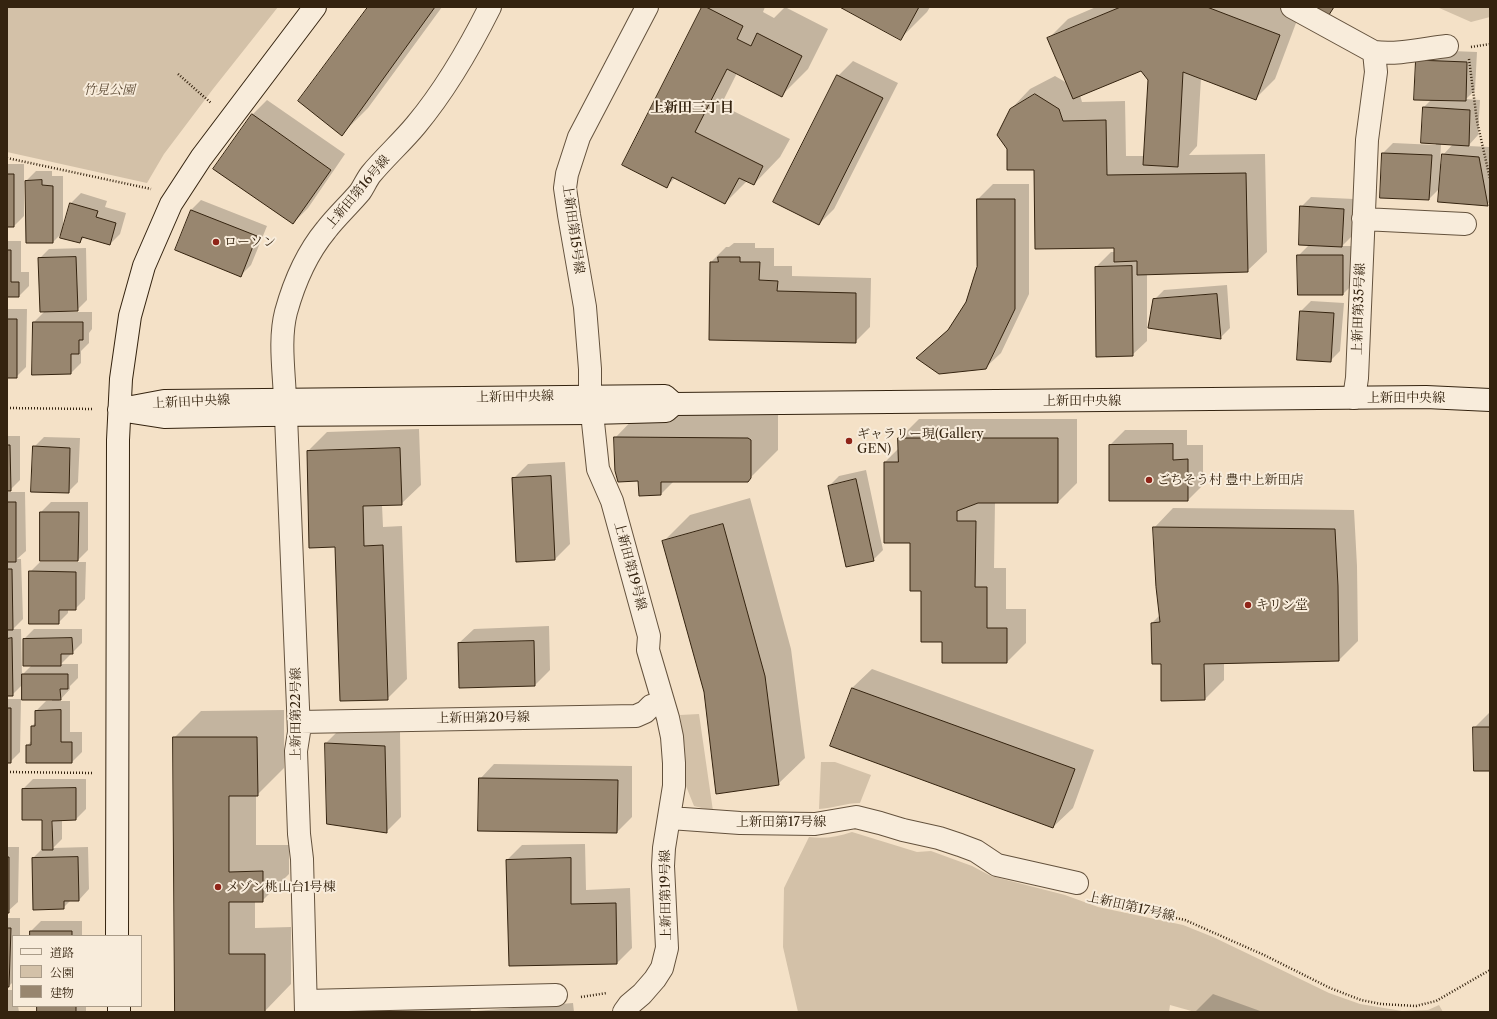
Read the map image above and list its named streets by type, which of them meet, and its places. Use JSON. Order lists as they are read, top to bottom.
{
  "streets": {
    "street": [
      "上新田第16号線",
      "上新田第15号線",
      "上新田第35号線",
      "上新田中央線",
      "上新田第19号線",
      "上新田第22号線",
      "上新田第20号線",
      "上新田第17号線"
    ]
  },
  "crossings": [
    ["上新田第16号線", "上新田中央線"],
    ["上新田第16号線", "上新田第22号線"],
    ["上新田第15号線", "上新田中央線"],
    ["上新田第15号線", "上新田第19号線"],
    ["上新田第35号線", "上新田中央線"],
    ["上新田中央線", "上新田第19号線"],
    ["上新田中央線", "上新田第22号線"],
    ["上新田第19号線", "上新田第20号線"],
    ["上新田第19号線", "上新田第17号線"],
    ["上新田第22号線", "上新田第20号線"]
  ],
  "districts": ["上新田三丁目"],
  "parks": ["竹見公園"],
  "places": [
    "ローソン",
    "ギャラリー現(Gallery GEN)",
    "ごちそう村 豊中上新田店",
    "キリン堂",
    "メゾン桃山台1号棟"
  ],
  "legend": ["道路", "公園", "建物"]
}
